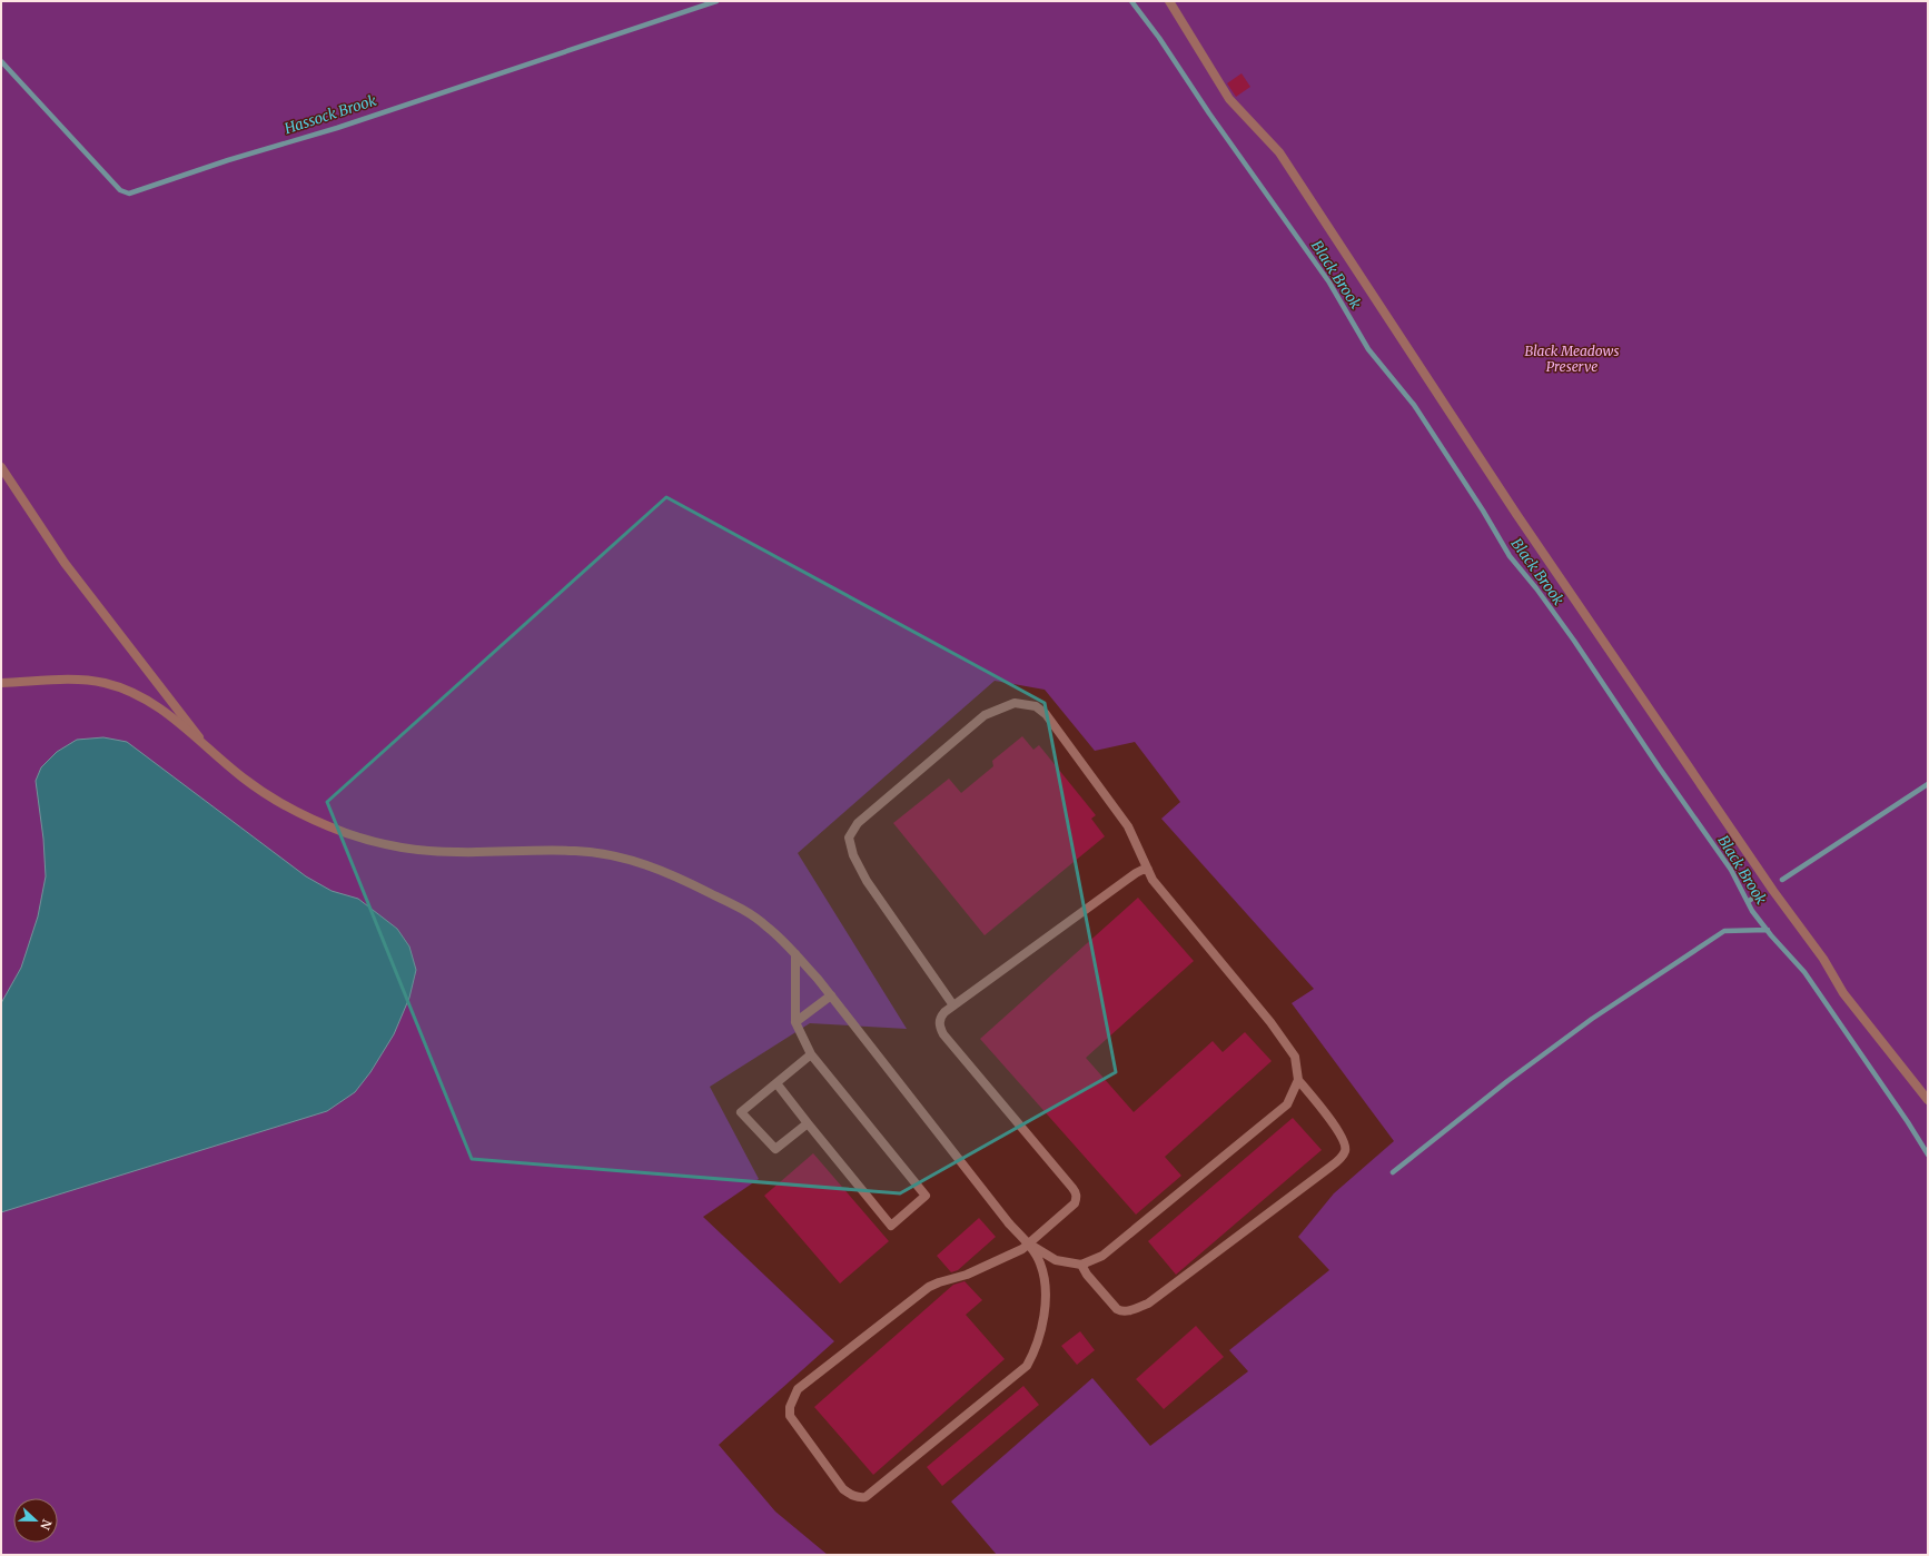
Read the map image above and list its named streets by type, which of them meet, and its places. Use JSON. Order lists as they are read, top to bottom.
{
  "water": ["Hassock Brook", "Black Brook"],
  "parks": ["Black Meadows Preserve"],
  "north": "right"
}
